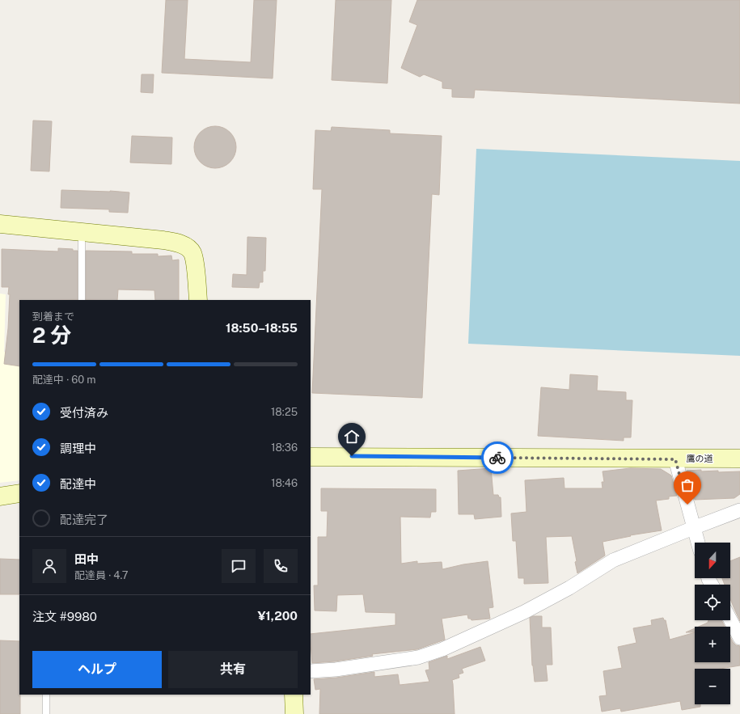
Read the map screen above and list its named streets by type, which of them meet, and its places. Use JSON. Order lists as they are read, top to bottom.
{
  "streets": {
    "street": ["鷹の道"]
  },
  "north": "bottom",
  "page": {
    "heading": ["2 分", "到着まで", "18:50–18:55"],
    "panel": [
      "田中",
      "配達員 · 4.7",
      "注文 #9980",
      "¥1,200"
    ],
    "bar": "配達中 · 60 m",
    "list": [
      ["受付済み", "18:25"],
      ["調理中", "18:36"],
      ["配達中", "18:46"],
      "配達完了"
    ],
    "map_buttons": ["+", "−"],
    "buttons": ["ヘルプ", "共有"]
  }
}
